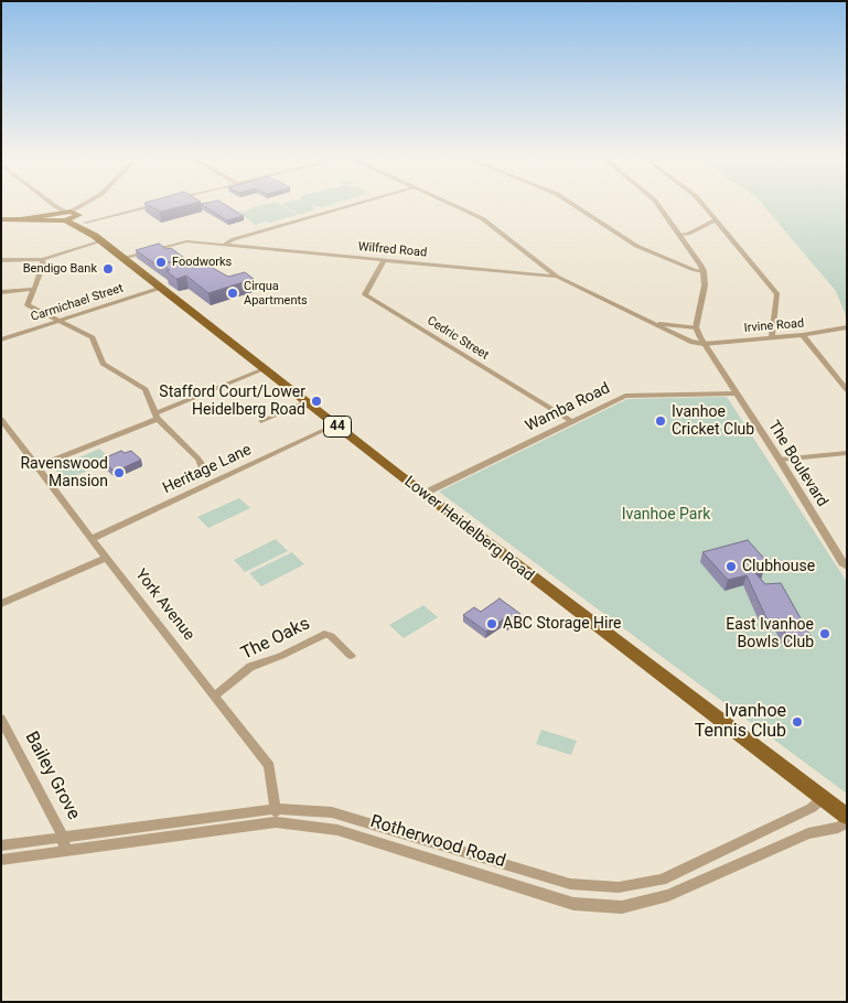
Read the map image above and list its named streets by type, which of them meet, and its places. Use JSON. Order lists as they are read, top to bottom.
{
  "streets": {
    "main road": ["44", "Lower Heidelberg Road"],
    "street": [
      "Wilfred Road",
      "Carmichael Street",
      "Irvine Road",
      "Cedric Street",
      "Wamba Road",
      "The Boulevard",
      "Heritage Lane",
      "York Avenue",
      "The Oaks",
      "Bailey Grove",
      "Rotherwood Road"
    ]
  },
  "crossings": [
    ["Wilfred Road", "Irvine Road"],
    ["Wilfred Road", "Cedric Street"],
    ["Wilfred Road", "The Boulevard"],
    ["Wilfred Road", "Lower Heidelberg Road"],
    ["Carmichael Street", "Lower Heidelberg Road"],
    ["Irvine Road", "The Boulevard"],
    ["Cedric Street", "Wamba Road"],
    ["Wamba Road", "The Boulevard"],
    ["Wamba Road", "Lower Heidelberg Road"],
    ["44", "Lower Heidelberg Road"],
    ["Heritage Lane", "Lower Heidelberg Road"],
    ["Heritage Lane", "York Avenue"],
    ["Lower Heidelberg Road", "Rotherwood Road"],
    ["York Avenue", "The Oaks"],
    ["York Avenue", "Rotherwood Road"],
    ["Bailey Grove", "Rotherwood Road"]
  ],
  "parks": ["Ivanhoe Park"],
  "places": [
    "Foodworks",
    "Bendigo Bank",
    "Cirqua Apartments",
    "Stafford Court/Lower Heidelberg Road",
    "Ivanhoe Cricket Club",
    "Ravenswood Mansion",
    "Clubhouse",
    "ABC Storage Hire",
    "East Ivanhoe Bowls Club",
    "Ivanhoe Tennis Club"
  ]
}
